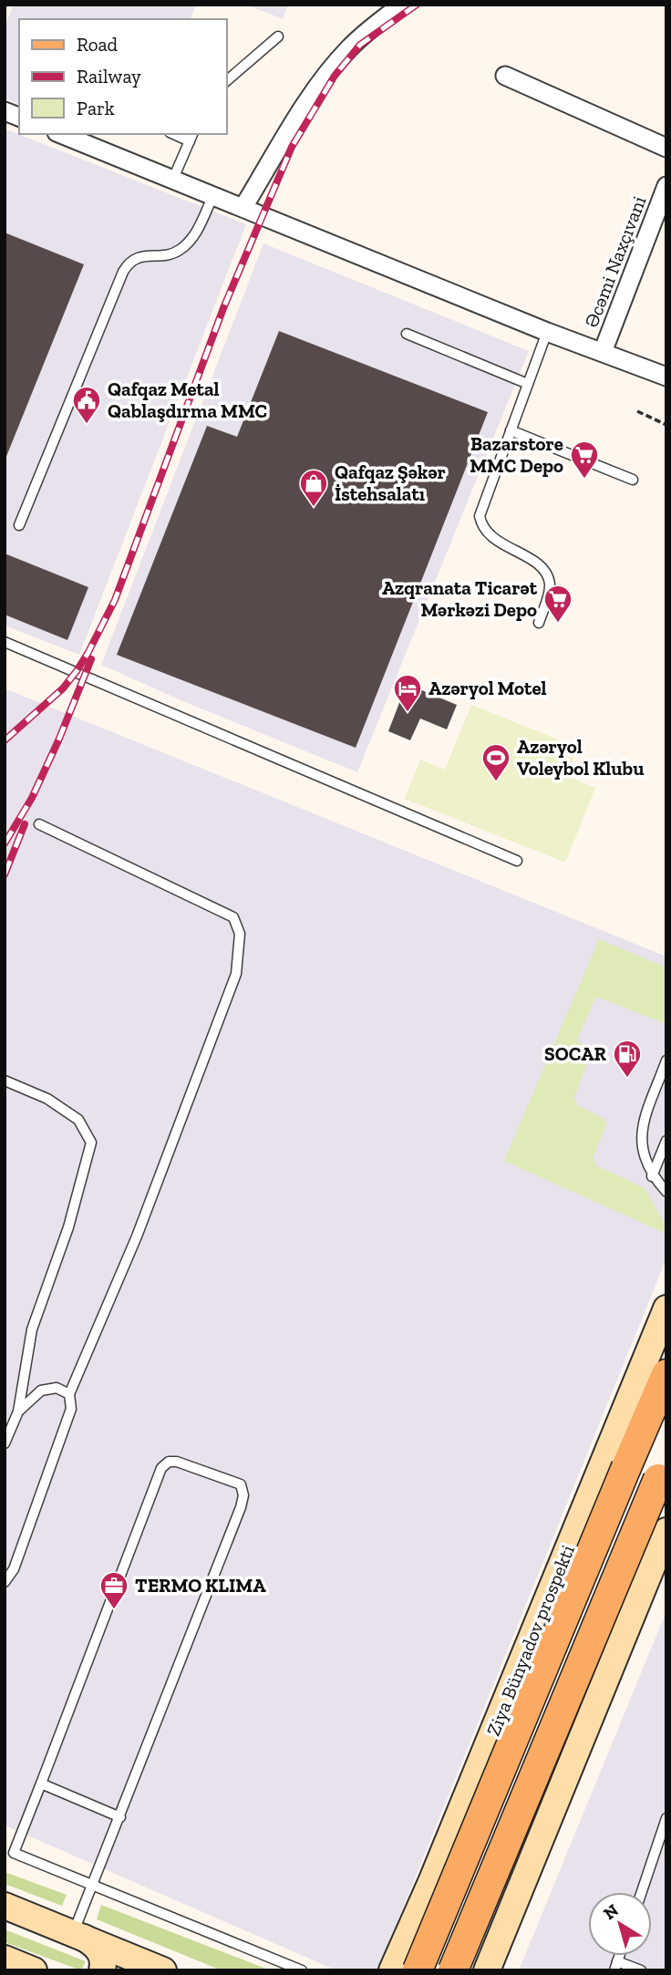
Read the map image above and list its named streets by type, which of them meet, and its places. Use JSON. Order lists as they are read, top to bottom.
{
  "streets": {
    "main road": ["Ziya Bünyadov prospekti"],
    "street": ["Əcəmi Naxçıvani"]
  },
  "places": {
    "public building": ["Qafqaz Metal Qablaşdırma MMC"],
    "supermarket": ["Bazarstore MMC Depo", "Azqranata Ticarət Mərkəzi Depo"],
    "shop": ["Qafqaz Şəkər İstehsalatı"],
    "hotel": ["Azəryol Motel"],
    "sports": ["Azəryol Voleybol Klubu"],
    "fuel station": ["SOCAR"],
    "office": ["TERMO KLIMA"]
  },
  "legend": ["Road", "Railway", "Park"],
  "north": "top left"
}
